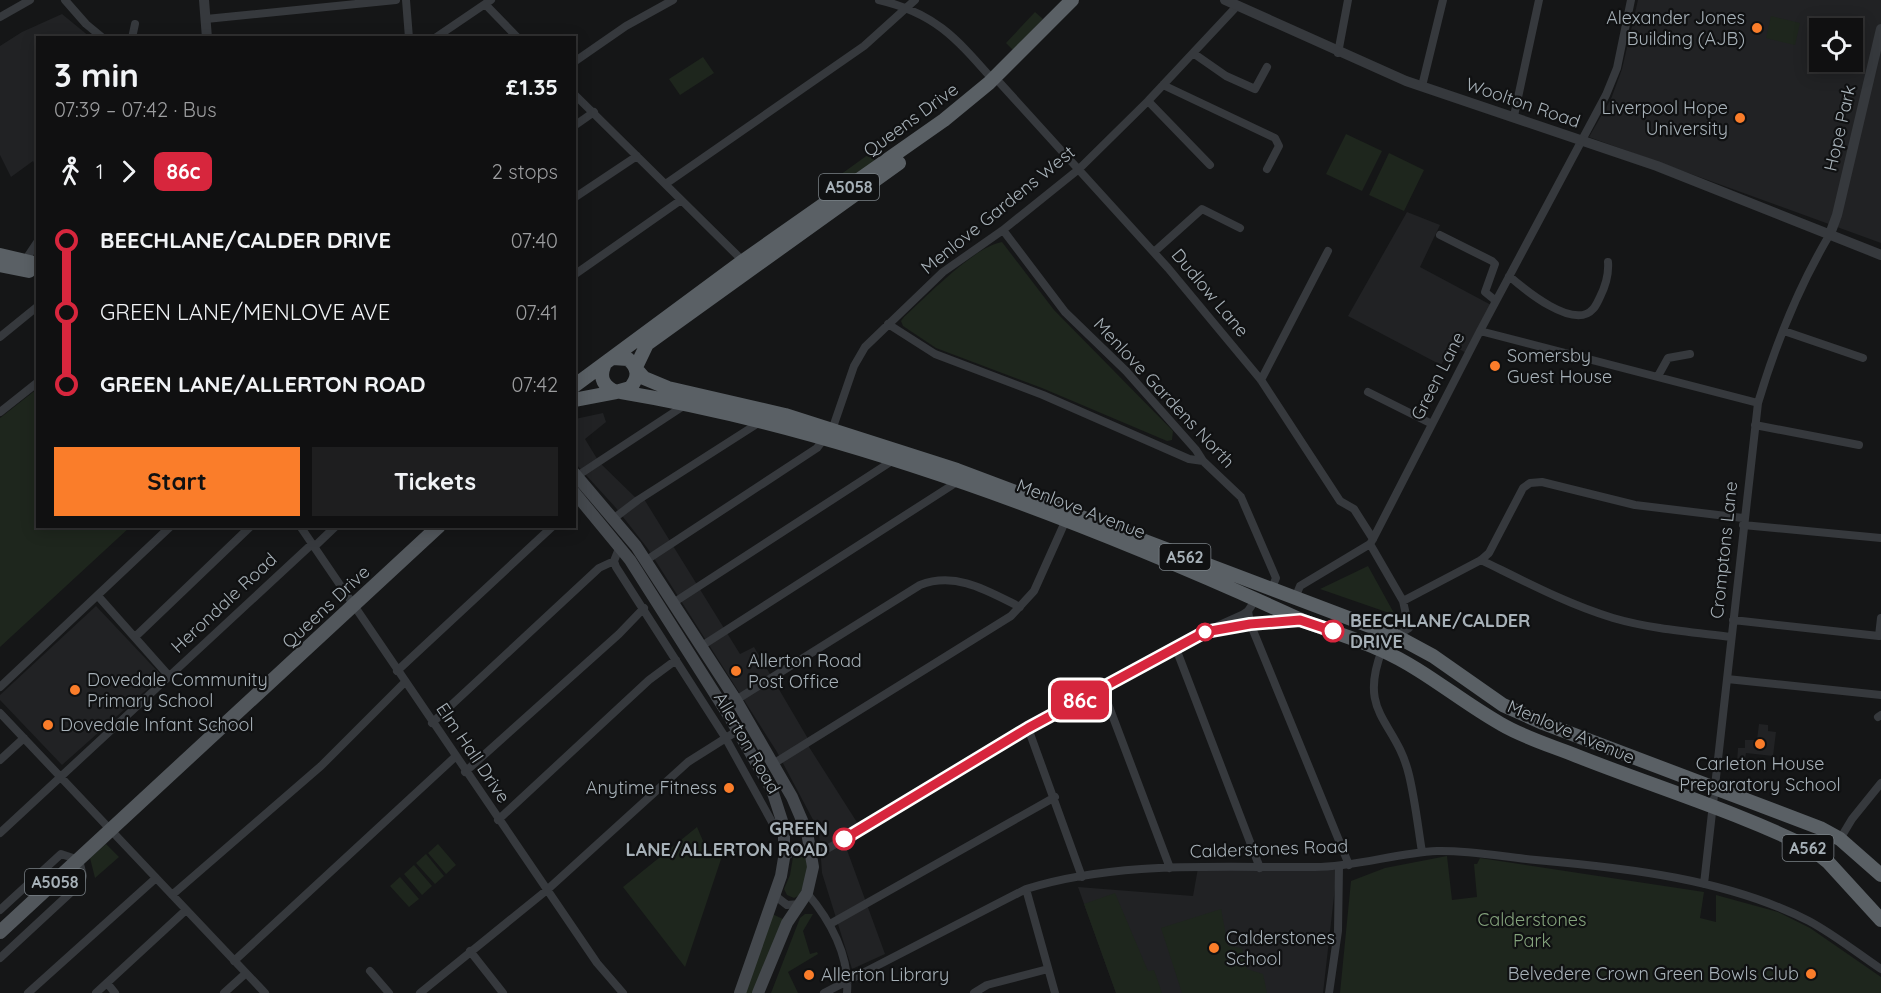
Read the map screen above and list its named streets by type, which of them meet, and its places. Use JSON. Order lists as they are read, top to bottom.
{
  "streets": {
    "highway": [
      "Queens Drive",
      "A5058",
      "Menlove Avenue",
      "A562"
    ],
    "main road": ["Allerton Road"],
    "street": [
      "Woolton Road",
      "Hope Park",
      "Menlove Gardens West",
      "Dudlow Lane",
      "Green Lane",
      "Menlove Gardens North",
      "Cromptons Lane",
      "Herondale Road",
      "Elm Hall Drive",
      "Calderstones Road"
    ]
  },
  "crossings": [
    ["Woolton Road", "Hope Park"],
    ["Woolton Road", "Menlove Gardens West"],
    ["Woolton Road", "Green Lane"],
    ["Woolton Road", "Cromptons Lane"],
    ["Queens Drive", "Dudlow Lane"],
    ["Queens Drive", "Menlove Avenue"],
    ["Queens Drive", "A562"],
    ["Queens Drive", "Elm Hall Drive"],
    ["Hope Park", "Cromptons Lane"],
    ["Menlove Gardens West", "Dudlow Lane"],
    ["Menlove Gardens West", "Menlove Gardens North"],
    ["Menlove Gardens West", "Menlove Avenue"],
    ["Dudlow Lane", "Green Lane"],
    ["Dudlow Lane", "Menlove Avenue"],
    ["Menlove Gardens North", "Menlove Avenue"],
    ["Menlove Avenue", "Cromptons Lane"],
    ["Menlove Avenue", "A562"],
    ["Cromptons Lane", "Calderstones Road"],
    ["Herondale Road", "Elm Hall Drive"]
  ],
  "parks": ["Calderstones Park"],
  "places": [
    "Alexander Jones Building (AJB)",
    "Liverpool Hope University",
    "Somersby Guest House",
    "BEECHLANE/CALDER DRIVE",
    "Allerton Road Post Office",
    "Dovedale Community Primary School",
    "Dovedale Infant School",
    "Carleton House Preparatory School",
    "Anytime Fitness",
    "GREEN LANE/ALLERTON ROAD",
    "Calderstones School",
    "Belvedere Crown Green Bowls Club",
    "Allerton Library"
  ],
  "lines": ["bus line 86c"],
  "page": {
    "on_map": "86c",
    "heading": ["3 min", "07:39 – 07:42 · Bus", "£1.35"],
    "legs": ["1", "86c", "2 stops"],
    "list": [
      {
        "name": "BEECHLANE/CALDER DRIVE",
        "value": "07:40"
      },
      {
        "name": "GREEN LANE/MENLOVE AVE",
        "value": "07:41"
      },
      {
        "name": "GREEN LANE/ALLERTON ROAD",
        "value": "07:42"
      }
    ],
    "buttons": ["Start", "Tickets"]
  }
}
